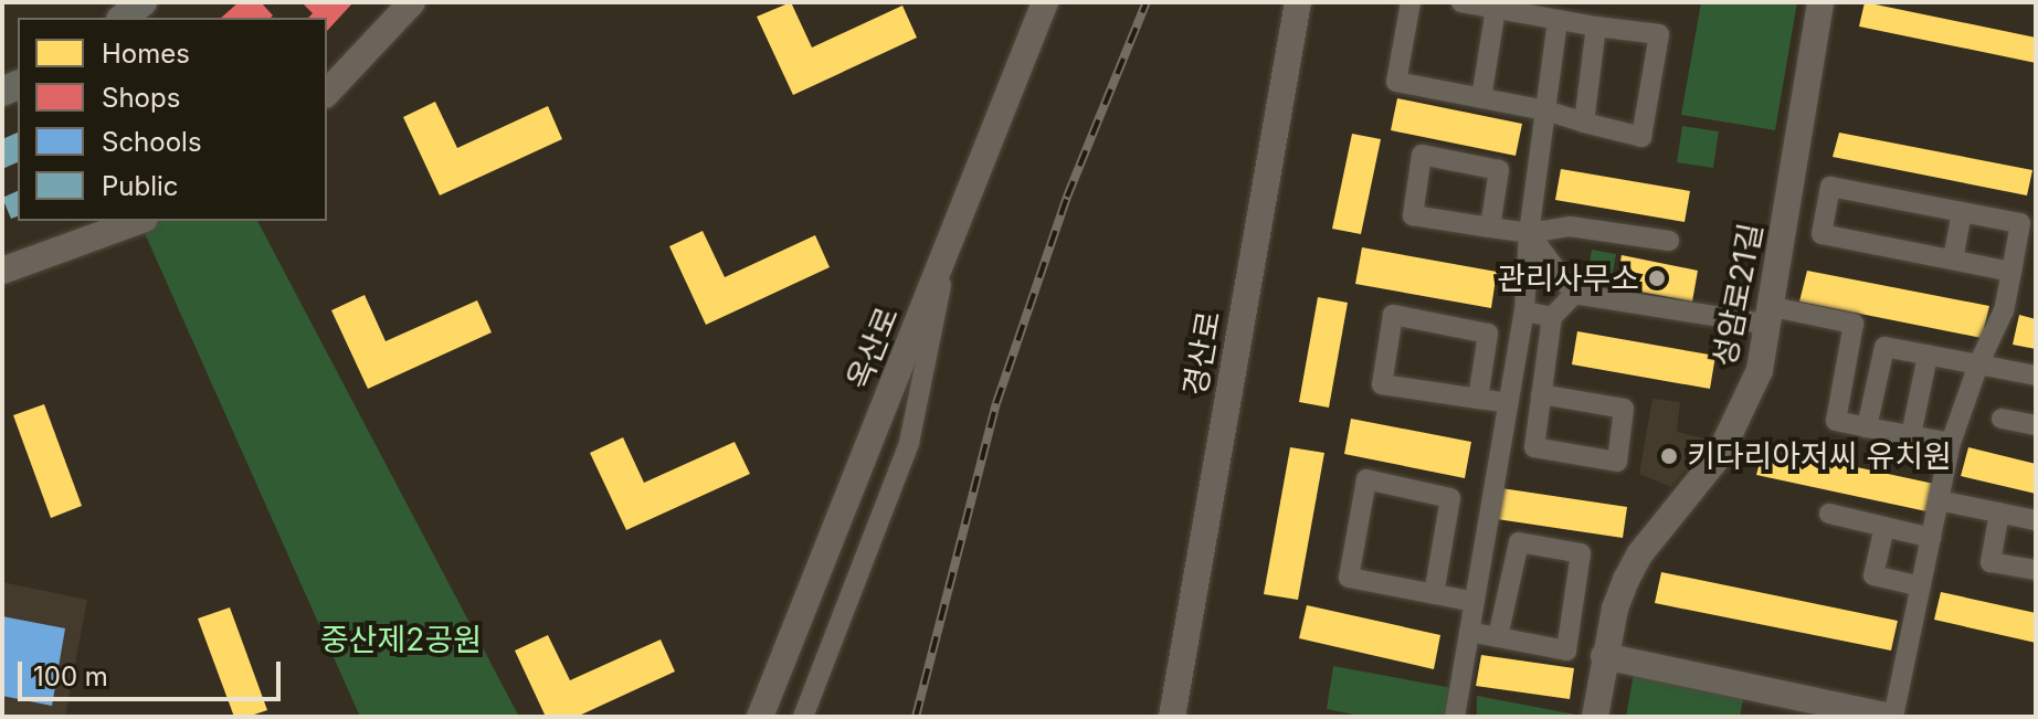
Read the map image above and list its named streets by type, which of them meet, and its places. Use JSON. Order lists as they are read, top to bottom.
{
  "streets": {
    "street": ["성암로21길", "옥산로", "경산로"]
  },
  "parks": ["중산제2공원"],
  "places": ["관리사무소", "키다리아저씨 유치원"],
  "legend": [
    "Homes",
    "Shops",
    "Schools",
    "Public"
  ],
  "scale_bar": "100 m"
}
